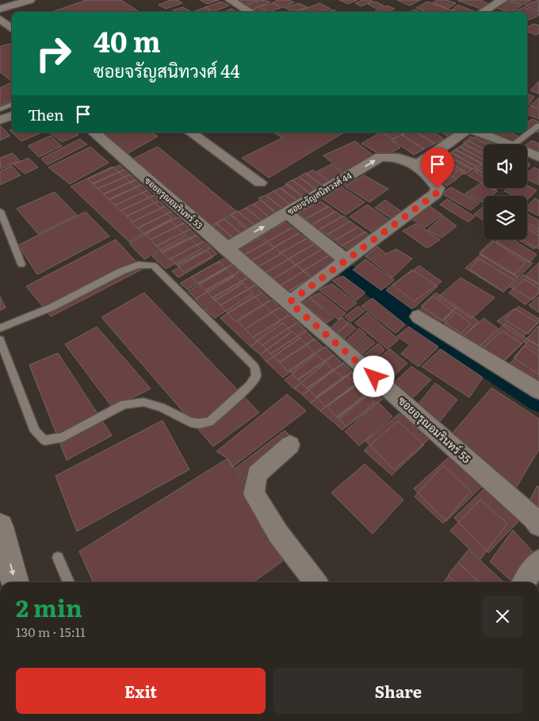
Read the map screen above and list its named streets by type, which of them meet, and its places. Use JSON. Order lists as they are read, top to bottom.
{
  "streets": {
    "street": ["ซอยจรัญสนิทวงศ์ 44", "ซอยอรุณอมรินทร์ 53", "ซอยอรุณอมรินทร์ 55"]
  },
  "crossings": [
    ["ซอยจรัญสนิทวงศ์ 44", "ซอยอรุณอมรินทร์ 53"],
    ["ซอยจรัญสนิทวงศ์ 44", "ซอยอรุณอมรินทร์ 55"],
    ["ซอยอรุณอมรินทร์ 53", "ซอยอรุณอมรินทร์ 55"]
  ],
  "page": {
    "turn": ["40 m", "ซอยจรัญสนิทวงศ์ 44"],
    "then": "Then",
    "heading": ["2 min", "130 m · 15:11"],
    "buttons": ["Exit", "Share"]
  }
}
